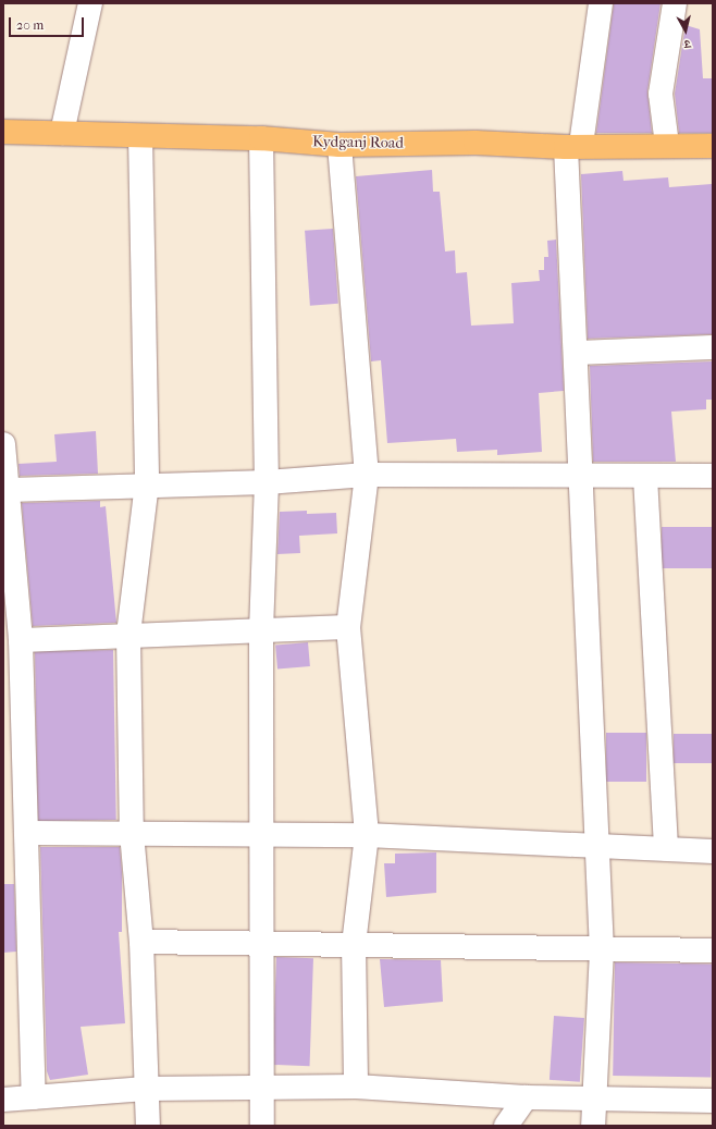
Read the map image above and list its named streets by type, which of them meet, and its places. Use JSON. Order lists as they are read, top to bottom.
{
  "streets": {
    "main road": ["Kydganj Road"]
  },
  "scale_bar": "20 m",
  "north": "bottom"
}
